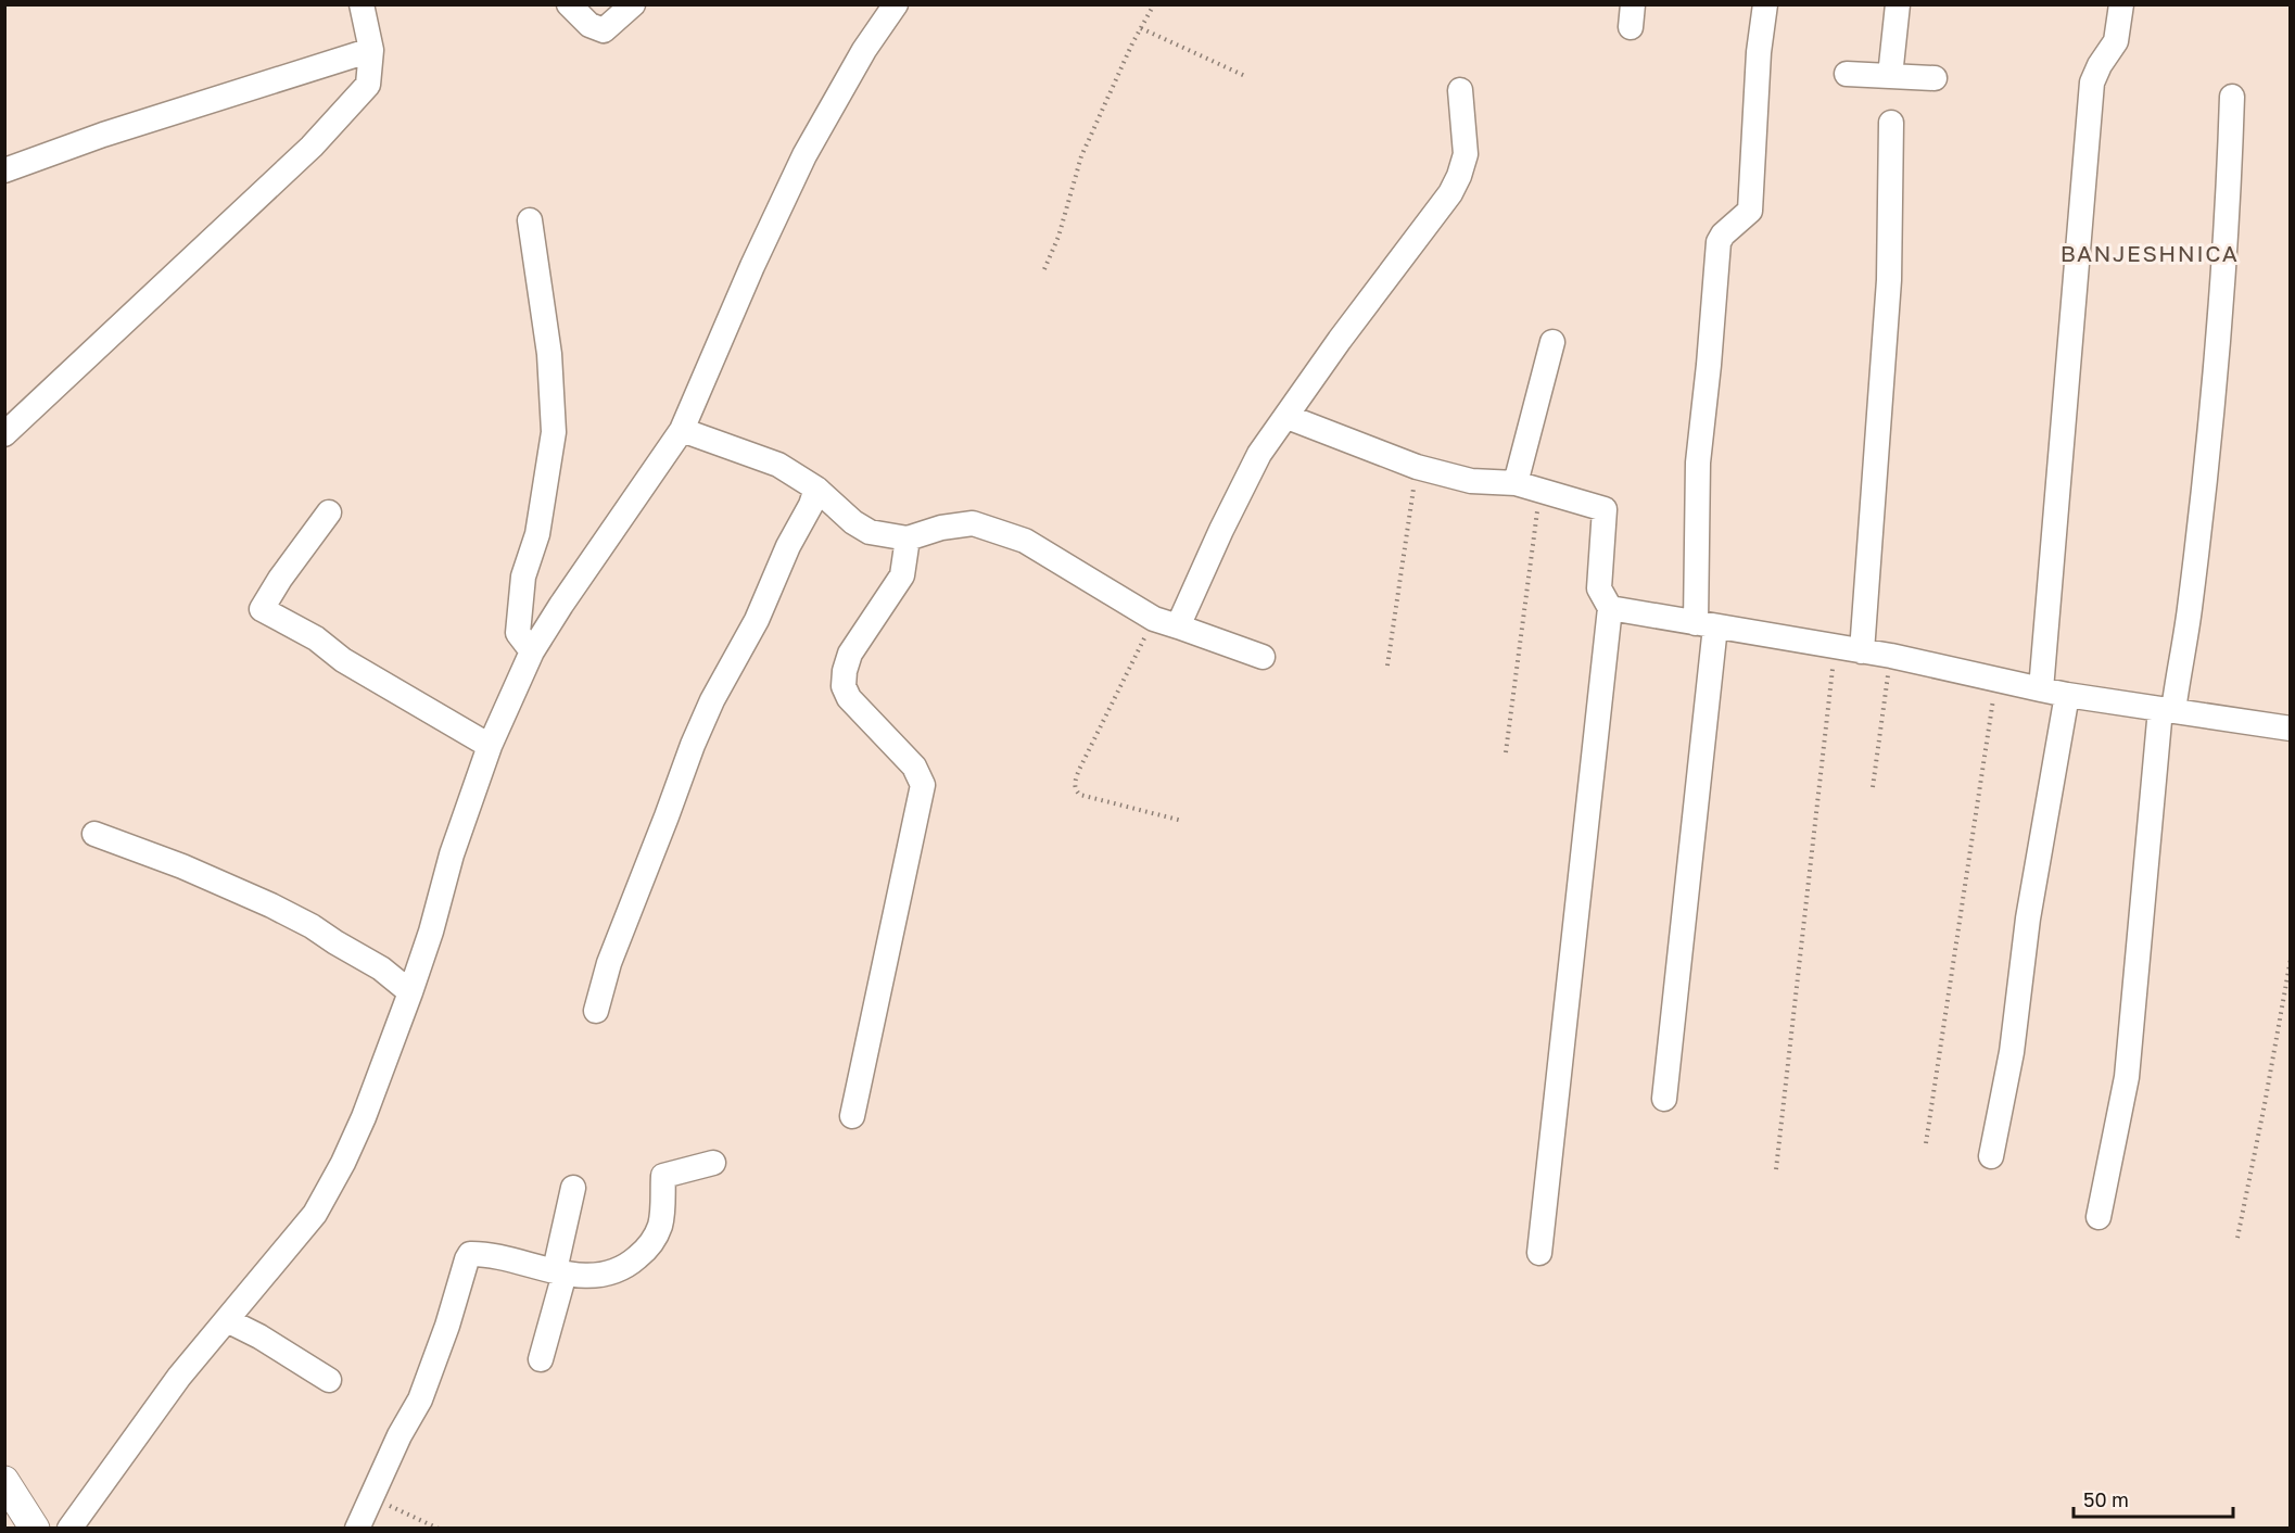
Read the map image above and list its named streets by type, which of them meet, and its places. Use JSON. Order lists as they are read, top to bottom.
{
  "districts": ["BANJESHNICA"],
  "scale_bar": "50 m"
}
